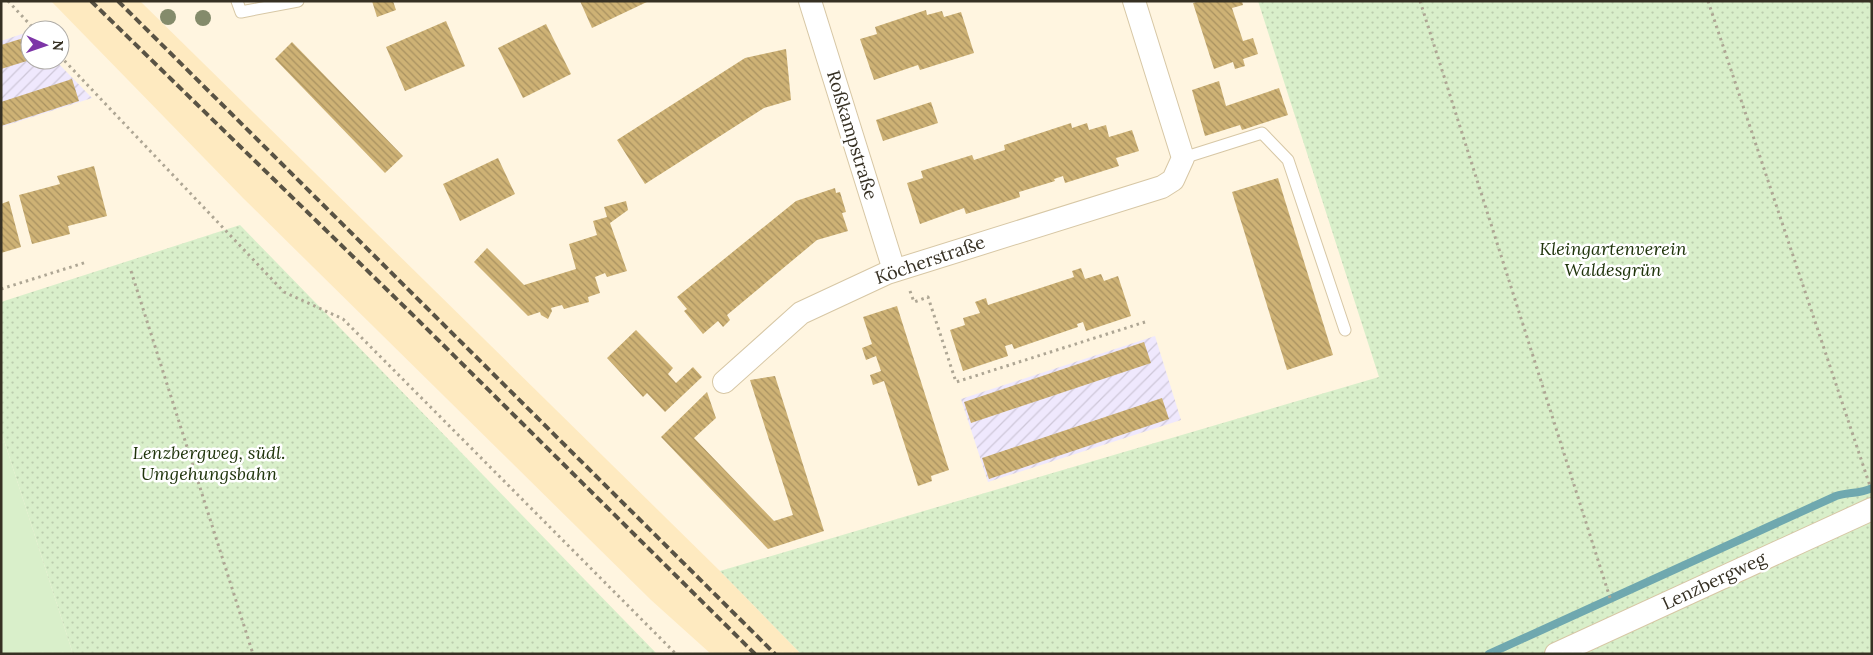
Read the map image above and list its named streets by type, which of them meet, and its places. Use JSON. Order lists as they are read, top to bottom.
{
  "streets": {
    "street": ["Roßkampstraße", "Köcherstraße", "Lenzbergweg"]
  },
  "crossings": [
    ["Roßkampstraße", "Köcherstraße"]
  ],
  "parks": ["Kleingartenverein Waldesgrün", "Lenzbergweg, südl. Umgehungsbahn"],
  "north": "right"
}
